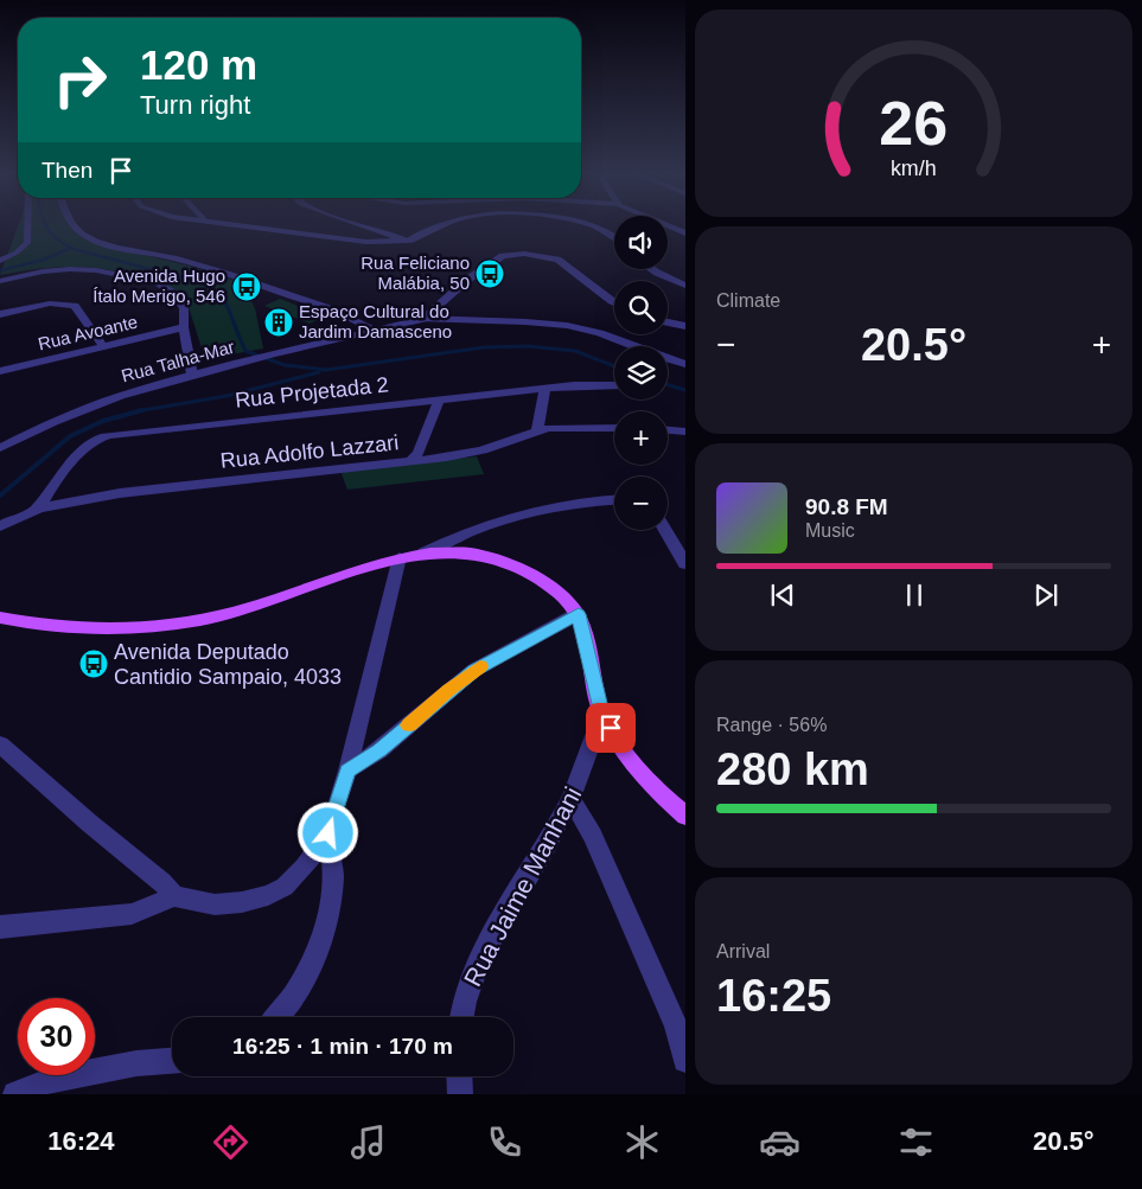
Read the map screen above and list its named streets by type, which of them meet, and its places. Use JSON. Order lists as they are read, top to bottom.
{
  "streets": {
    "street": [
      "Rua Avoante",
      "Rua Talha-Mar",
      "Rua Projetada 2",
      "Rua Adolfo Lazzari",
      "Rua Jaime Manhani"
    ]
  },
  "crossings": [
    ["Rua Projetada 2", "Rua Adolfo Lazzari"]
  ],
  "places": {
    "bus stop": ["Rua Feliciano Malábia, 50", "Avenida Hugo Ítalo Merigo, 546", "Avenida Deputado Cantidio Sampaio, 4033"],
    "building": ["Espaço Cultural do Jardim Damasceno"]
  },
  "page": {
    "turn": ["120 m", "Turn right"],
    "then": "Then",
    "map_buttons": ["+", "−"],
    "tile": [
      "Climate",
      ["Range · 56%", "280 km"],
      ["Arrival", "16:25"]
    ],
    "heat": ["−", "20.5°", "+"],
    "song": ["90.8 FM", "Music"],
    "limit": "30",
    "trip": "16:25 · 1 min · 170 m",
    "tabs": ["16:24", "20.5°"],
    "gauge": ["26", "km/h"]
  }
}
